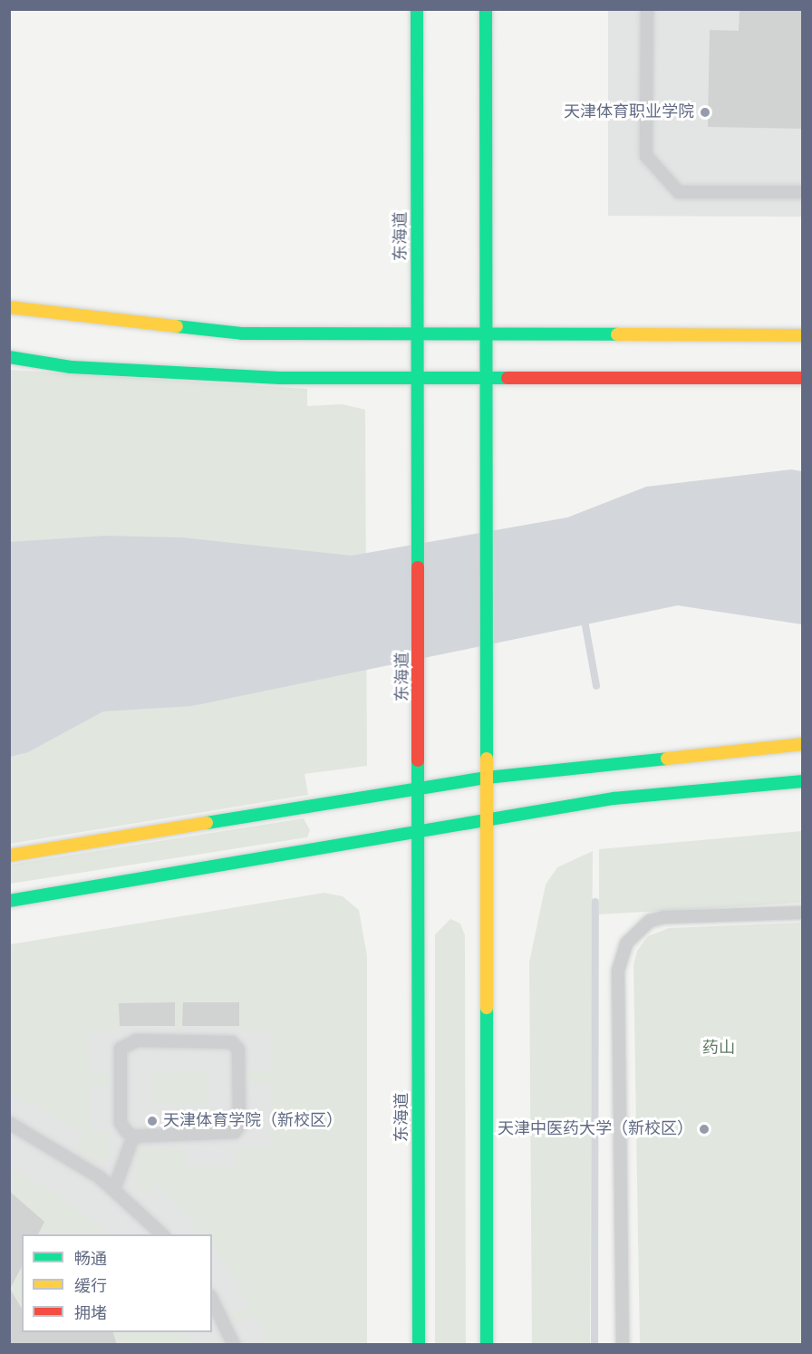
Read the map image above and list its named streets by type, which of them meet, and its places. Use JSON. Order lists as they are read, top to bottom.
{
  "streets": {
    "main road": ["东海道"]
  },
  "parks": ["药山"],
  "places": ["天津体育职业学院", "天津体育学院（新校区）", "天津中医药大学（新校区）"],
  "legend": ["畅通", "缓行", "拥堵"]
}
